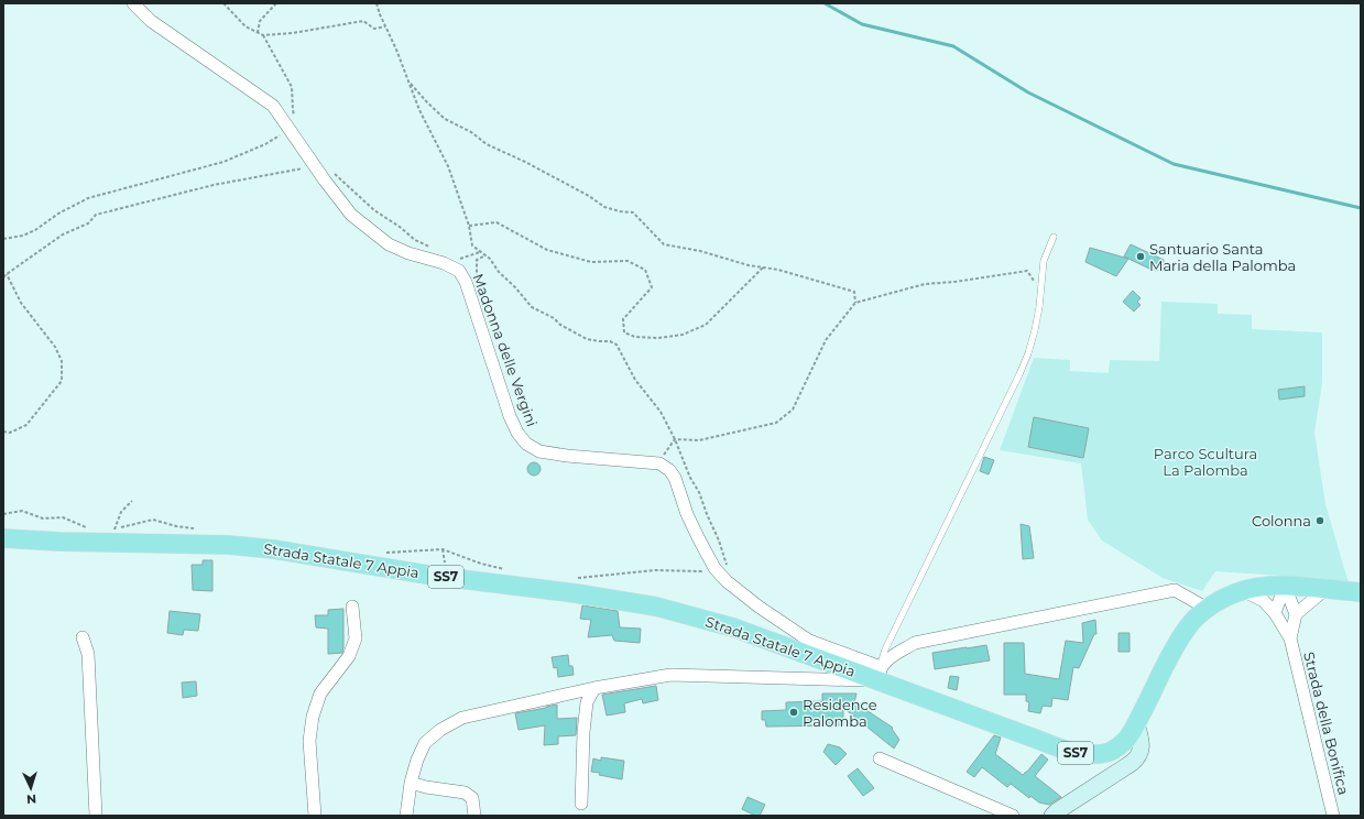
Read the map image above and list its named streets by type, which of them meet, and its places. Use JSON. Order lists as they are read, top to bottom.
{
  "streets": {
    "main road": ["Strada Statale 7 Appia", "SS7"],
    "street": ["Madonna delle Vergini", "Strada della Bonifica"]
  },
  "parks": ["Parco Scultura La Palomba"],
  "places": ["Santuario Santa Maria della Palomba", "Colonna", "Residence Palomba"],
  "north": "bottom"
}
